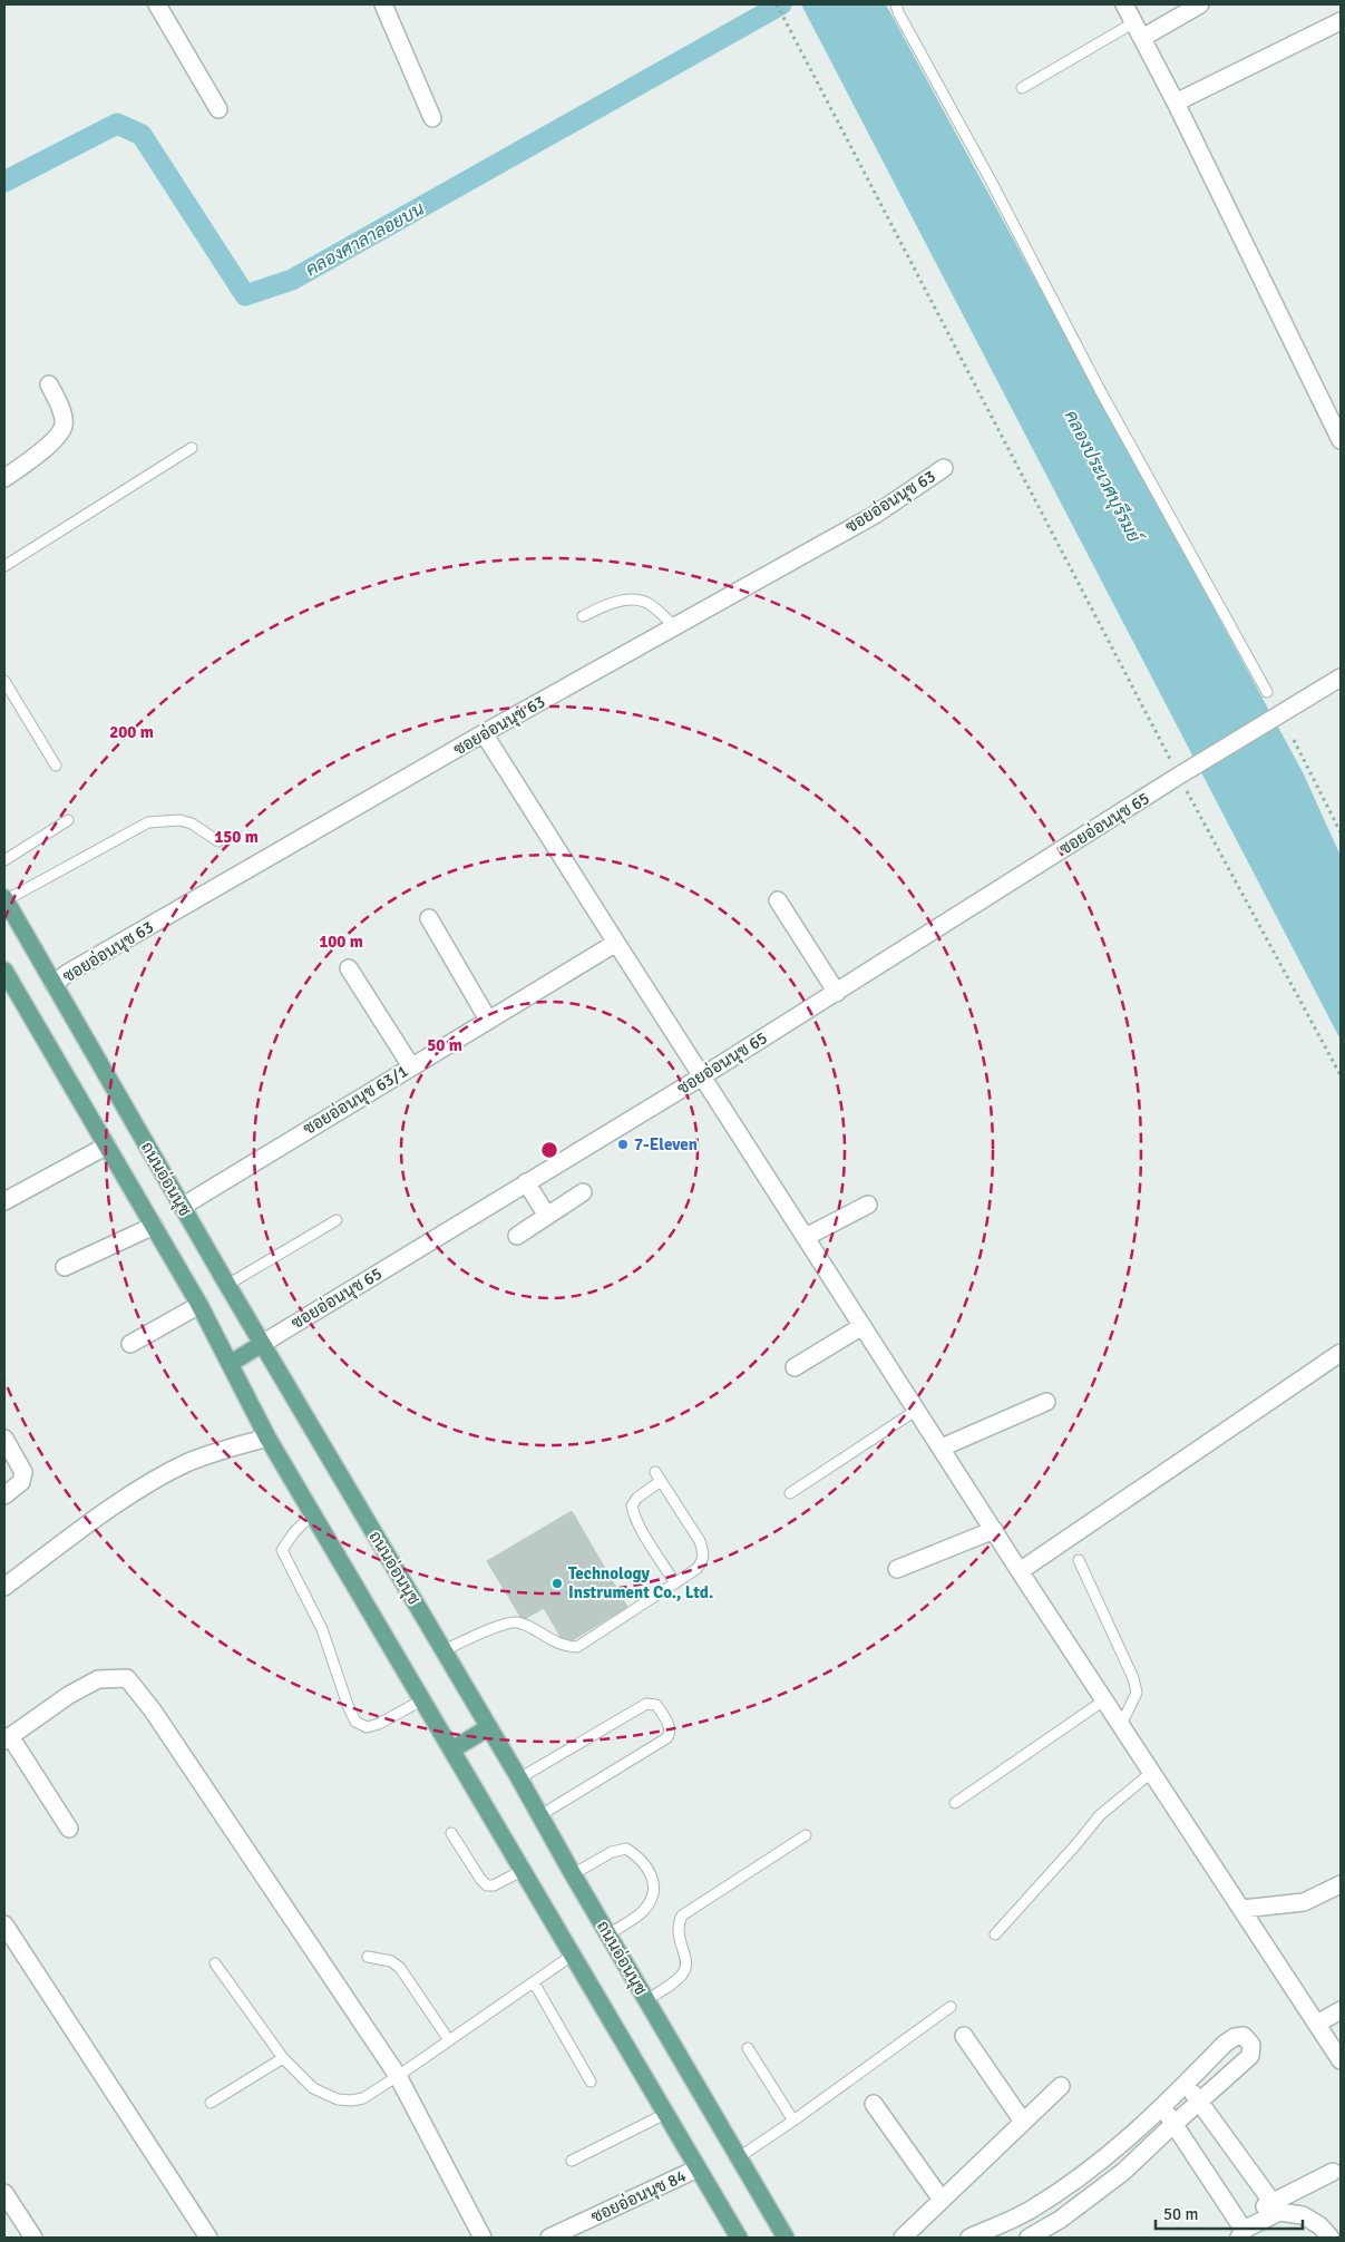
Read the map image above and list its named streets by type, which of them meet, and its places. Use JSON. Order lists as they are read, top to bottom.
{
  "streets": {
    "main road": ["ถนนอ่อนนุช"],
    "street": [
      "ซอยอ่อนนุช 63",
      "ซอยอ่อนนุช 65",
      "ซอยอ่อนนุช 63/1",
      "ซอยอ่อนนุช 84"
    ]
  },
  "crossings": [
    ["ซอยอ่อนนุช 63", "ถนนอ่อนนุช"],
    ["ซอยอ่อนนุช 65", "ถนนอ่อนนุช"],
    ["ซอยอ่อนนุช 63/1", "ถนนอ่อนนุช"],
    ["ถนนอ่อนนุช", "ซอยอ่อนนุช 84"]
  ],
  "water": ["คลองศาลาลอยบน", "คลองประเวศบุรีรมย์"],
  "places": ["7-Eleven", "Technology Instrument Co., Ltd."],
  "scale_bar": "50 m",
  "rings": [
    "200 m",
    "150 m",
    "100 m",
    "50 m"
  ]
}
